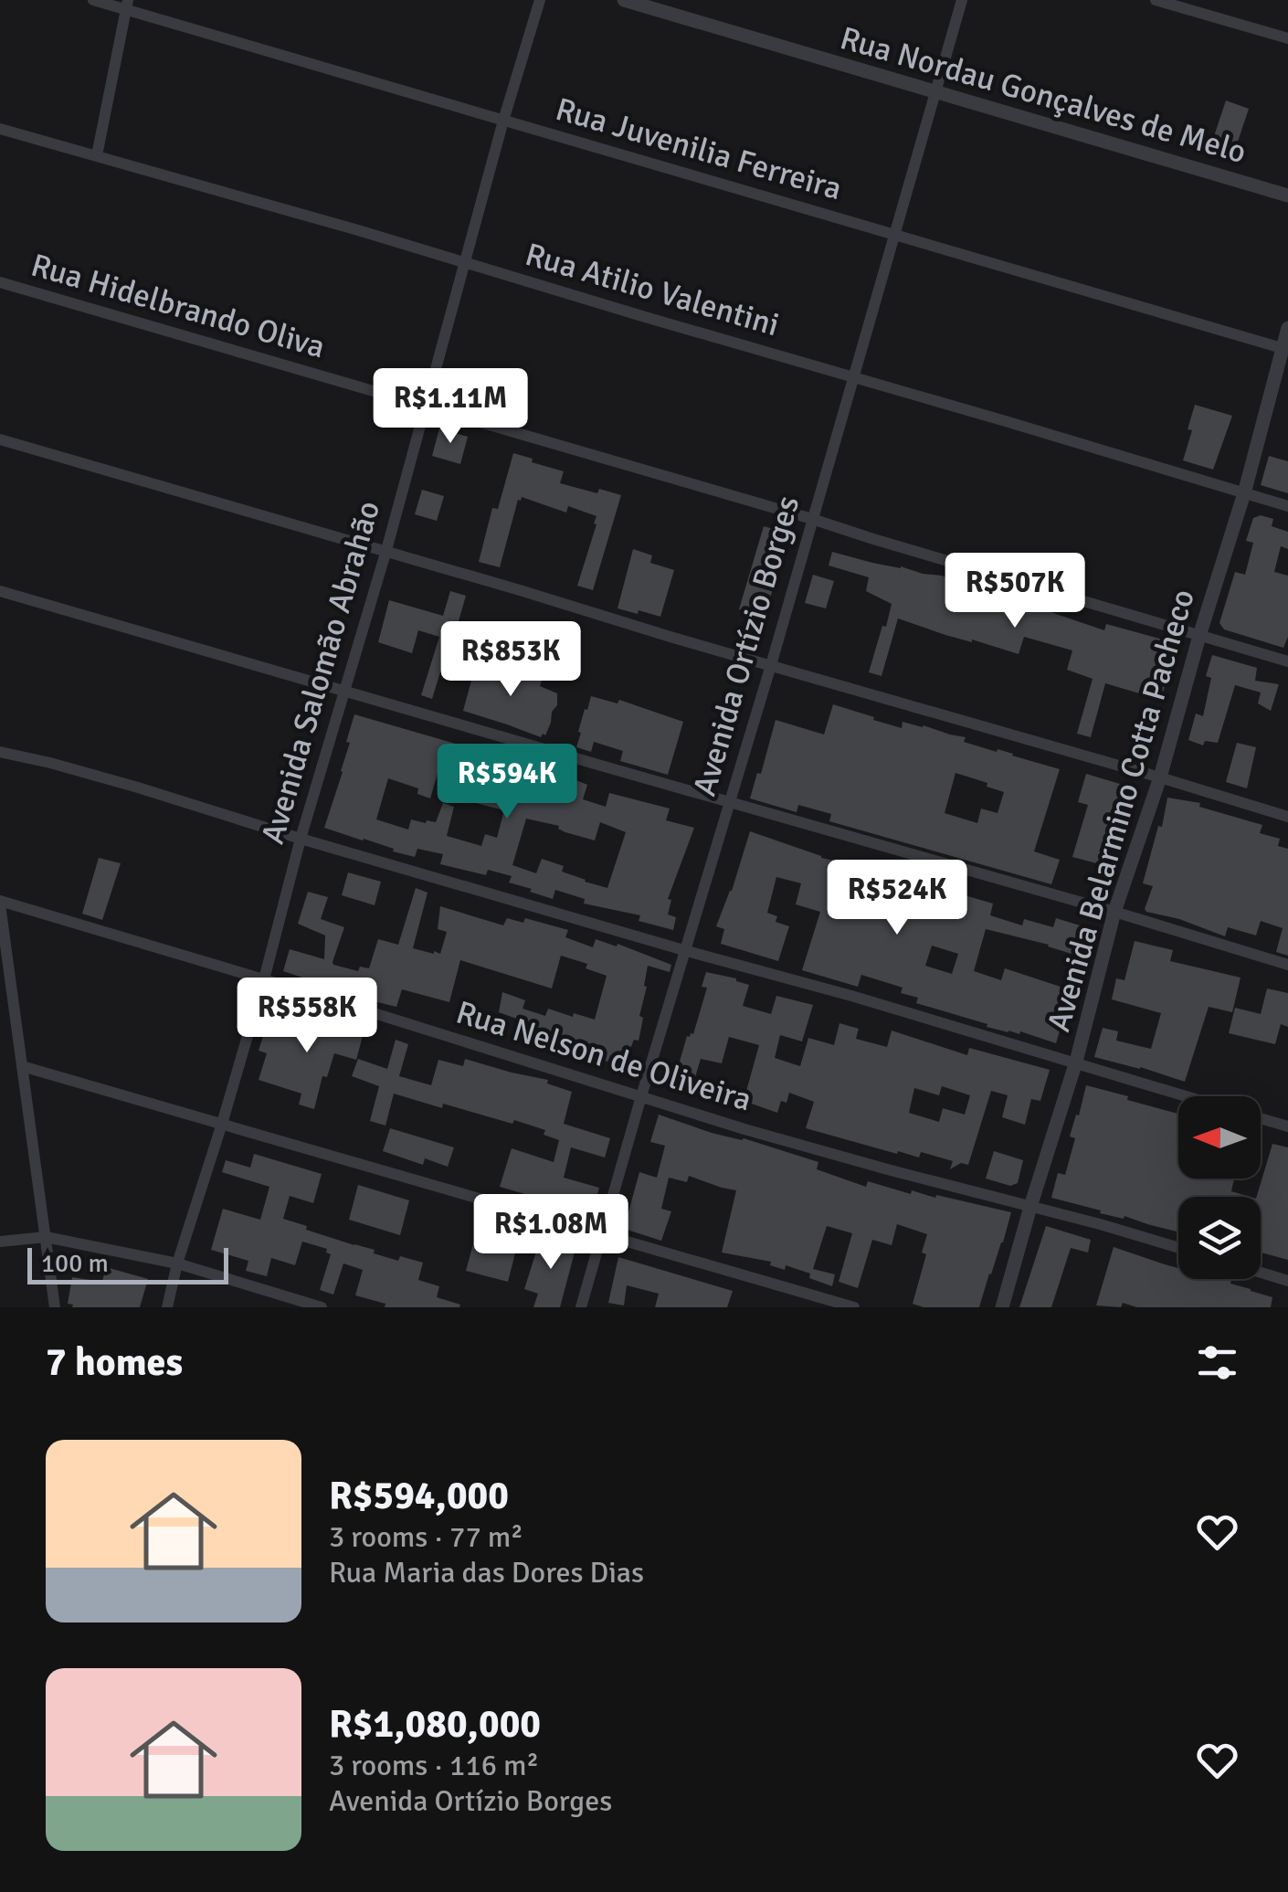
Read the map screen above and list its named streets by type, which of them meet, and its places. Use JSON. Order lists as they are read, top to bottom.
{
  "streets": {
    "street": [
      "Rua Nordau Gonçalves de Melo",
      "Rua Juvenilia Ferreira",
      "Rua Atilio Valentini",
      "Rua Hidelbrando Oliva",
      "Avenida Ortízio Borges",
      "Avenida Salomão Abrahão",
      "Avenida Belarmino Cotta Pacheco",
      "Rua Nelson de Oliveira"
    ]
  },
  "crossings": [
    ["Rua Nordau Gonçalves de Melo", "Avenida Ortízio Borges"],
    ["Rua Juvenilia Ferreira", "Avenida Ortízio Borges"],
    ["Rua Juvenilia Ferreira", "Avenida Salomão Abrahão"],
    ["Rua Juvenilia Ferreira", "Avenida Belarmino Cotta Pacheco"],
    ["Rua Atilio Valentini", "Avenida Ortízio Borges"],
    ["Rua Atilio Valentini", "Avenida Salomão Abrahão"],
    ["Rua Atilio Valentini", "Avenida Belarmino Cotta Pacheco"],
    ["Rua Hidelbrando Oliva", "Avenida Ortízio Borges"],
    ["Rua Hidelbrando Oliva", "Avenida Salomão Abrahão"],
    ["Rua Hidelbrando Oliva", "Avenida Belarmino Cotta Pacheco"],
    ["Avenida Ortízio Borges", "Rua Nelson de Oliveira"],
    ["Avenida Salomão Abrahão", "Rua Nelson de Oliveira"],
    ["Avenida Belarmino Cotta Pacheco", "Rua Nelson de Oliveira"]
  ],
  "scale_bar": "100 m",
  "north": "left",
  "page": {
    "price": [
      "R$1.11M",
      "R$507K",
      "R$853K",
      "R$594K",
      "R$524K",
      "R$558K",
      "R$1.08M"
    ],
    "scale": "100 m",
    "heading": "7 homes",
    "list": [
      {
        "name": "R$594,000",
        "note": "3 rooms · 77 m² · Rua Maria das Dores Dias"
      },
      {
        "name": "R$1,080,000",
        "note": "3 rooms · 116 m² · Avenida Ortízio Borges"
      }
    ]
  }
}
